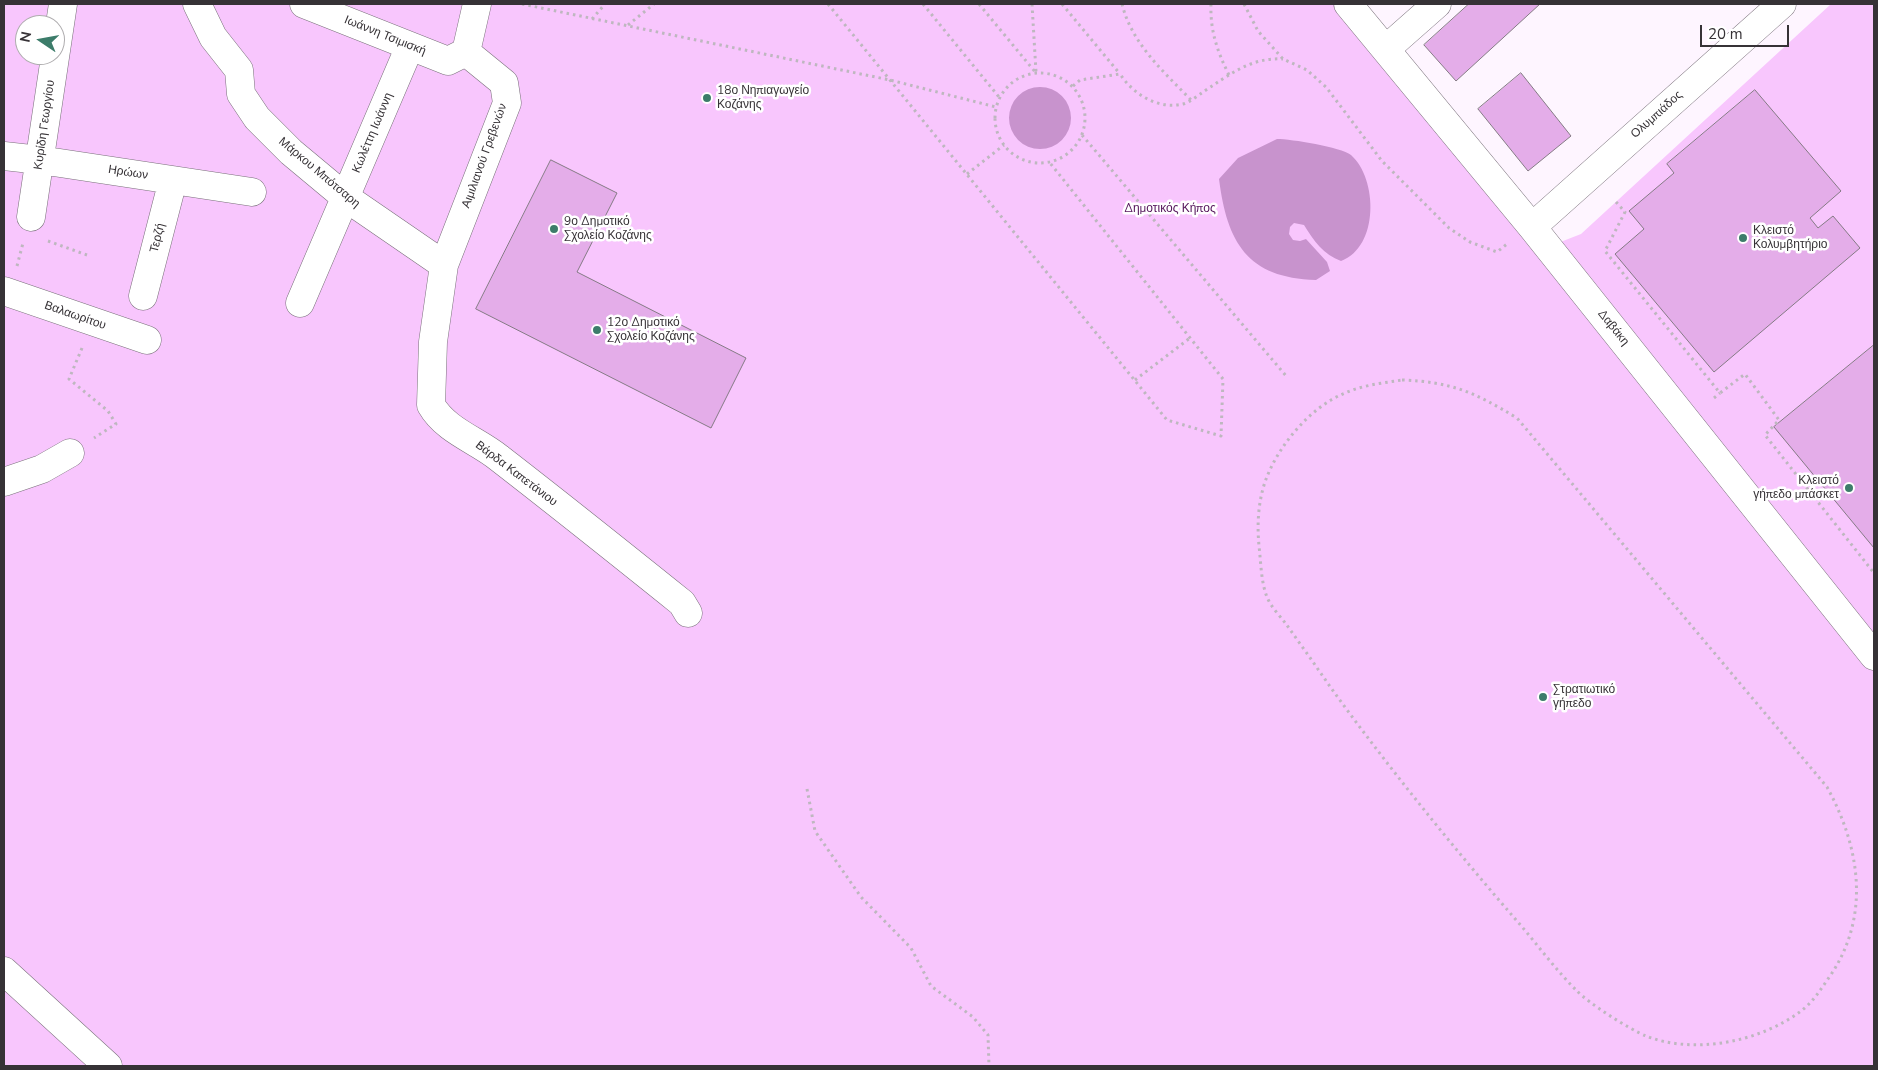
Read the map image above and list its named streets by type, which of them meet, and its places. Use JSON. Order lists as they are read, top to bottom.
{
  "streets": {
    "street": [
      "Ιωάννη Τσιμισκή",
      "Ολυμπιάδος",
      "Κυρίδη Γεωργίου",
      "Κωλέττη Ιωάννη",
      "Αιμιλιανού Γρεβενών",
      "Ηρώων",
      "Μάρκου Μπότσαρη",
      "Τερζή",
      "Βαλαωρίτου",
      "Δαβάκη",
      "Βάρδα Καπετάνιου"
    ]
  },
  "crossings": [
    ["Ιωάννη Τσιμισκή", "Κωλέττη Ιωάννη"],
    ["Ιωάννη Τσιμισκή", "Αιμιλιανού Γρεβενών"],
    ["Ολυμπιάδος", "Δαβάκη"],
    ["Κυρίδη Γεωργίου", "Ηρώων"],
    ["Κωλέττη Ιωάννη", "Μάρκου Μπότσαρη"],
    ["Αιμιλιανού Γρεβενών", "Μάρκου Μπότσαρη"],
    ["Αιμιλιανού Γρεβενών", "Βάρδα Καπετάνιου"],
    ["Ηρώων", "Τερζή"],
    ["Μάρκου Μπότσαρη", "Βάρδα Καπετάνιου"]
  ],
  "parks": ["Δημοτικός Κήπος"],
  "places": [
    "18ο Νηπιαγωγείο Κοζάνης",
    "9ο Δημοτικό Σχολείο Κοζάνης",
    "Κλειστό Κολυμβητήριο",
    "12ο Δημοτικό Σχολείο Κοζάνης",
    "Κλειστό γήπεδο μπάσκετ",
    "Στρατιωτικό γήπεδο"
  ],
  "scale_bar": "20 m",
  "north": "left"
}
